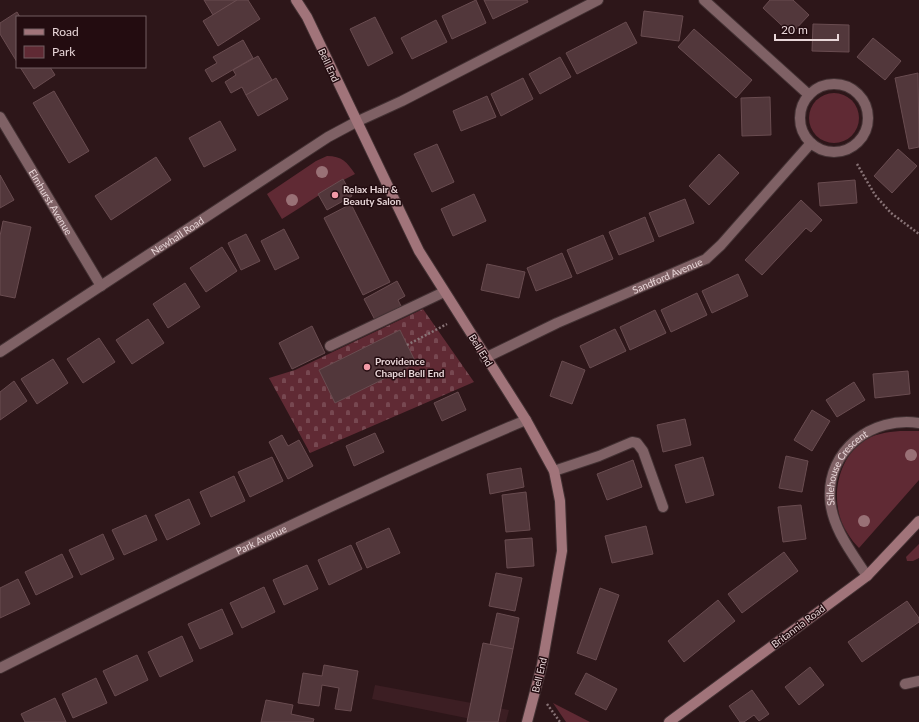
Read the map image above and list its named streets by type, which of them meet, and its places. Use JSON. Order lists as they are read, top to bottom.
{
  "streets": {
    "street": [
      "Bell End",
      "Elmhurst Avenue",
      "Newhall Road",
      "Sandford Avenue",
      "Stilehouse Crescent",
      "Park Avenue",
      "Britannia Road"
    ]
  },
  "crossings": [
    ["Bell End", "Newhall Road"],
    ["Bell End", "Sandford Avenue"],
    ["Bell End", "Park Avenue"],
    ["Elmhurst Avenue", "Newhall Road"],
    ["Stilehouse Crescent", "Britannia Road"]
  ],
  "places": ["Relax Hair & Beauty Salon", "Providence Chapel Bell End"],
  "legend": ["Road", "Park"],
  "scale_bar": "20 m"
}
